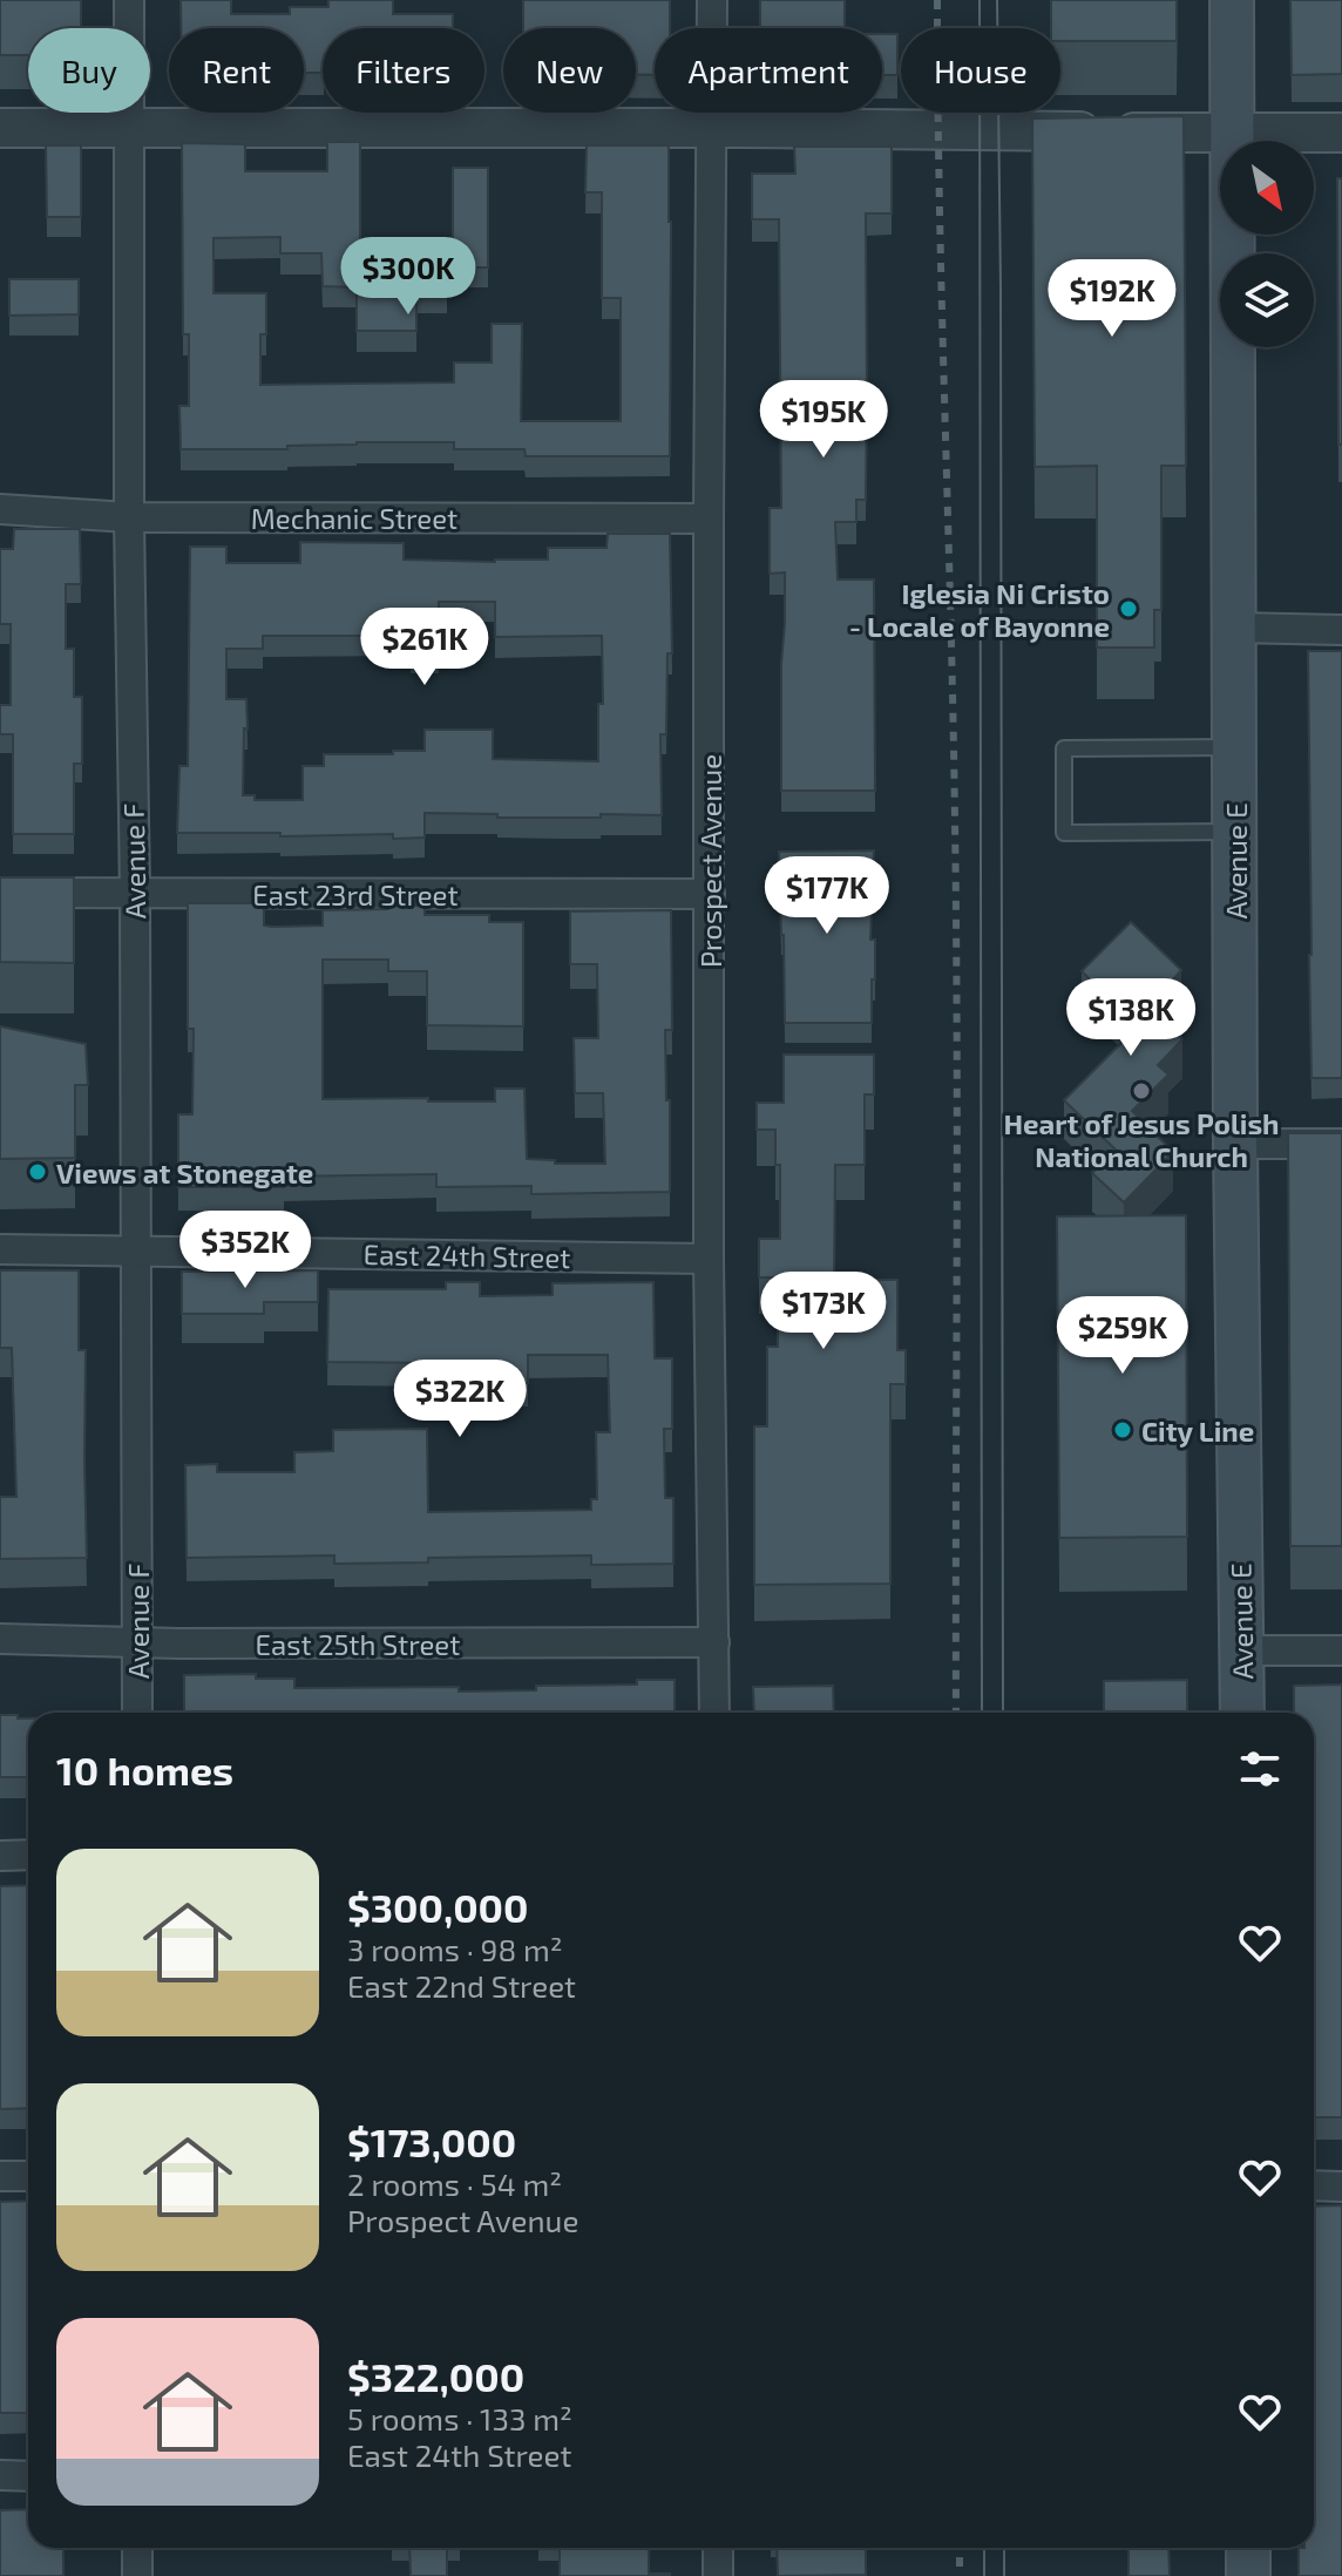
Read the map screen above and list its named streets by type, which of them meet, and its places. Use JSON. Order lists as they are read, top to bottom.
{
  "streets": {
    "main road": ["Avenue E"],
    "street": [
      "Mechanic Street",
      "Avenue F",
      "Prospect Avenue",
      "East 23rd Street",
      "East 24th Street",
      "East 25th Street"
    ]
  },
  "crossings": [
    ["Mechanic Street", "Avenue F"],
    ["Mechanic Street", "Prospect Avenue"],
    ["Avenue F", "East 23rd Street"],
    ["Avenue F", "East 24th Street"],
    ["Avenue F", "East 25th Street"],
    ["Prospect Avenue", "East 23rd Street"],
    ["Prospect Avenue", "East 24th Street"],
    ["Prospect Avenue", "East 25th Street"]
  ],
  "places": [
    "Iglesia Ni Cristo - Locale of Bayonne",
    "Heart of Jesus Polish National Church",
    "Views at Stonegate",
    "City Line"
  ],
  "north": "bottom right",
  "page": {
    "chip": [
      "Buy",
      "Rent",
      "Filters",
      "New",
      "Apartment",
      "House"
    ],
    "price": [
      "$300K",
      "$192K",
      "$195K",
      "$261K",
      "$177K",
      "$138K",
      "$352K",
      "$173K",
      "$259K",
      "$322K"
    ],
    "heading": "10 homes",
    "list": [
      {
        "name": "$300,000",
        "note": "3 rooms · 98 m² · East 22nd Street"
      },
      {
        "name": "$173,000",
        "note": "2 rooms · 54 m² · Prospect Avenue"
      },
      {
        "name": "$322,000",
        "note": "5 rooms · 133 m² · East 24th Street"
      }
    ]
  }
}
